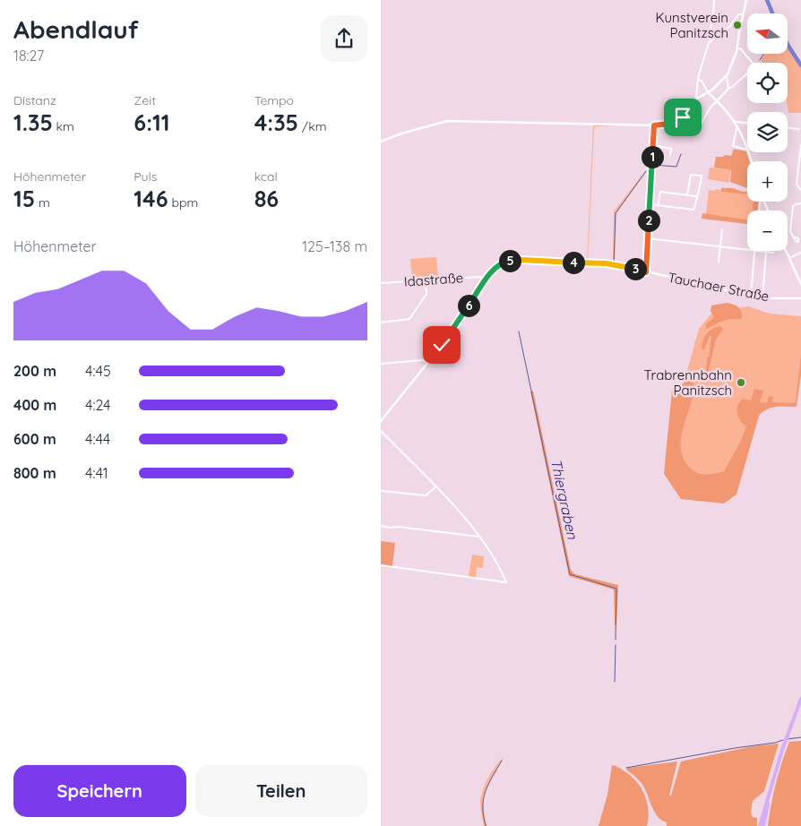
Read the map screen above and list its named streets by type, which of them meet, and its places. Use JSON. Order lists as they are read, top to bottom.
{
  "streets": {
    "street": ["Idastraße", "Tauchaer Straße"]
  },
  "crossings": [
    ["Idastraße", "Tauchaer Straße"]
  ],
  "water": ["Thiergraben"],
  "places": ["Kunstverein Panitzsch", "Trabrennbahn Panitzsch"],
  "north": "left",
  "page": {
    "heading": ["Abendlauf", "18:27"],
    "map_buttons": ["+", "−"],
    "stats": [
      ["Distanz", "1.35 km"],
      ["Zeit", "6:11"],
      ["Tempo", "4:35 /km"],
      ["Höhenmeter", "15 m"],
      ["Puls", "146 bpm"],
      ["kcal", "86"]
    ],
    "pins": [
      "1",
      "2",
      "5",
      "4",
      "3",
      "6"
    ],
    "chart": ["Höhenmeter", "125–138 m"],
    "list": [
      {
        "name": "200 m",
        "note": "4:45"
      },
      {
        "name": "400 m",
        "note": "4:24"
      },
      {
        "name": "600 m",
        "note": "4:44"
      },
      {
        "name": "800 m",
        "note": "4:41"
      }
    ],
    "buttons": ["Speichern", "Teilen"]
  }
}
